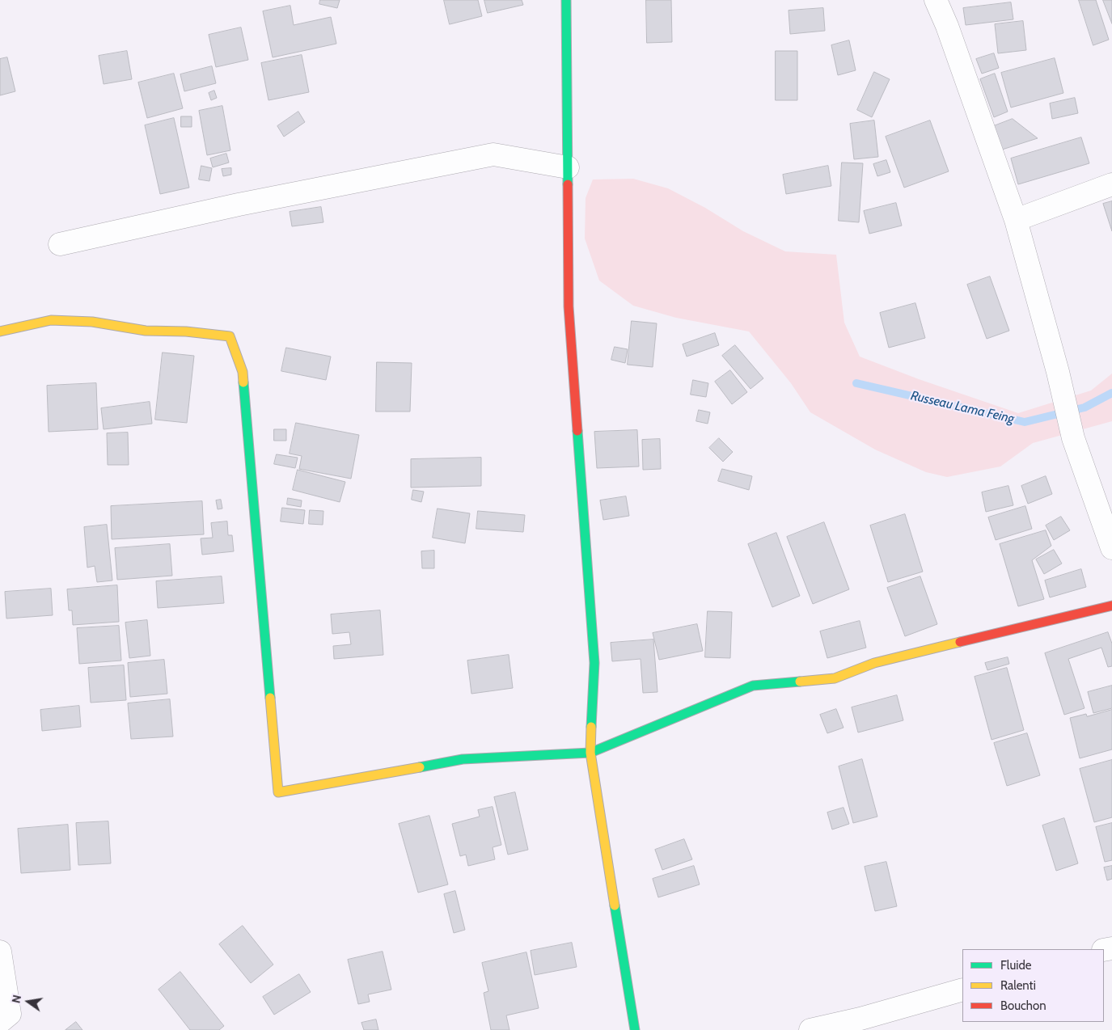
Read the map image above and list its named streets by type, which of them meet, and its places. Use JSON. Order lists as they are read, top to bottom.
{
  "water": ["Russeau Lama Feing"],
  "legend": ["Fluide", "Ralenti", "Bouchon"],
  "north": "left"
}
